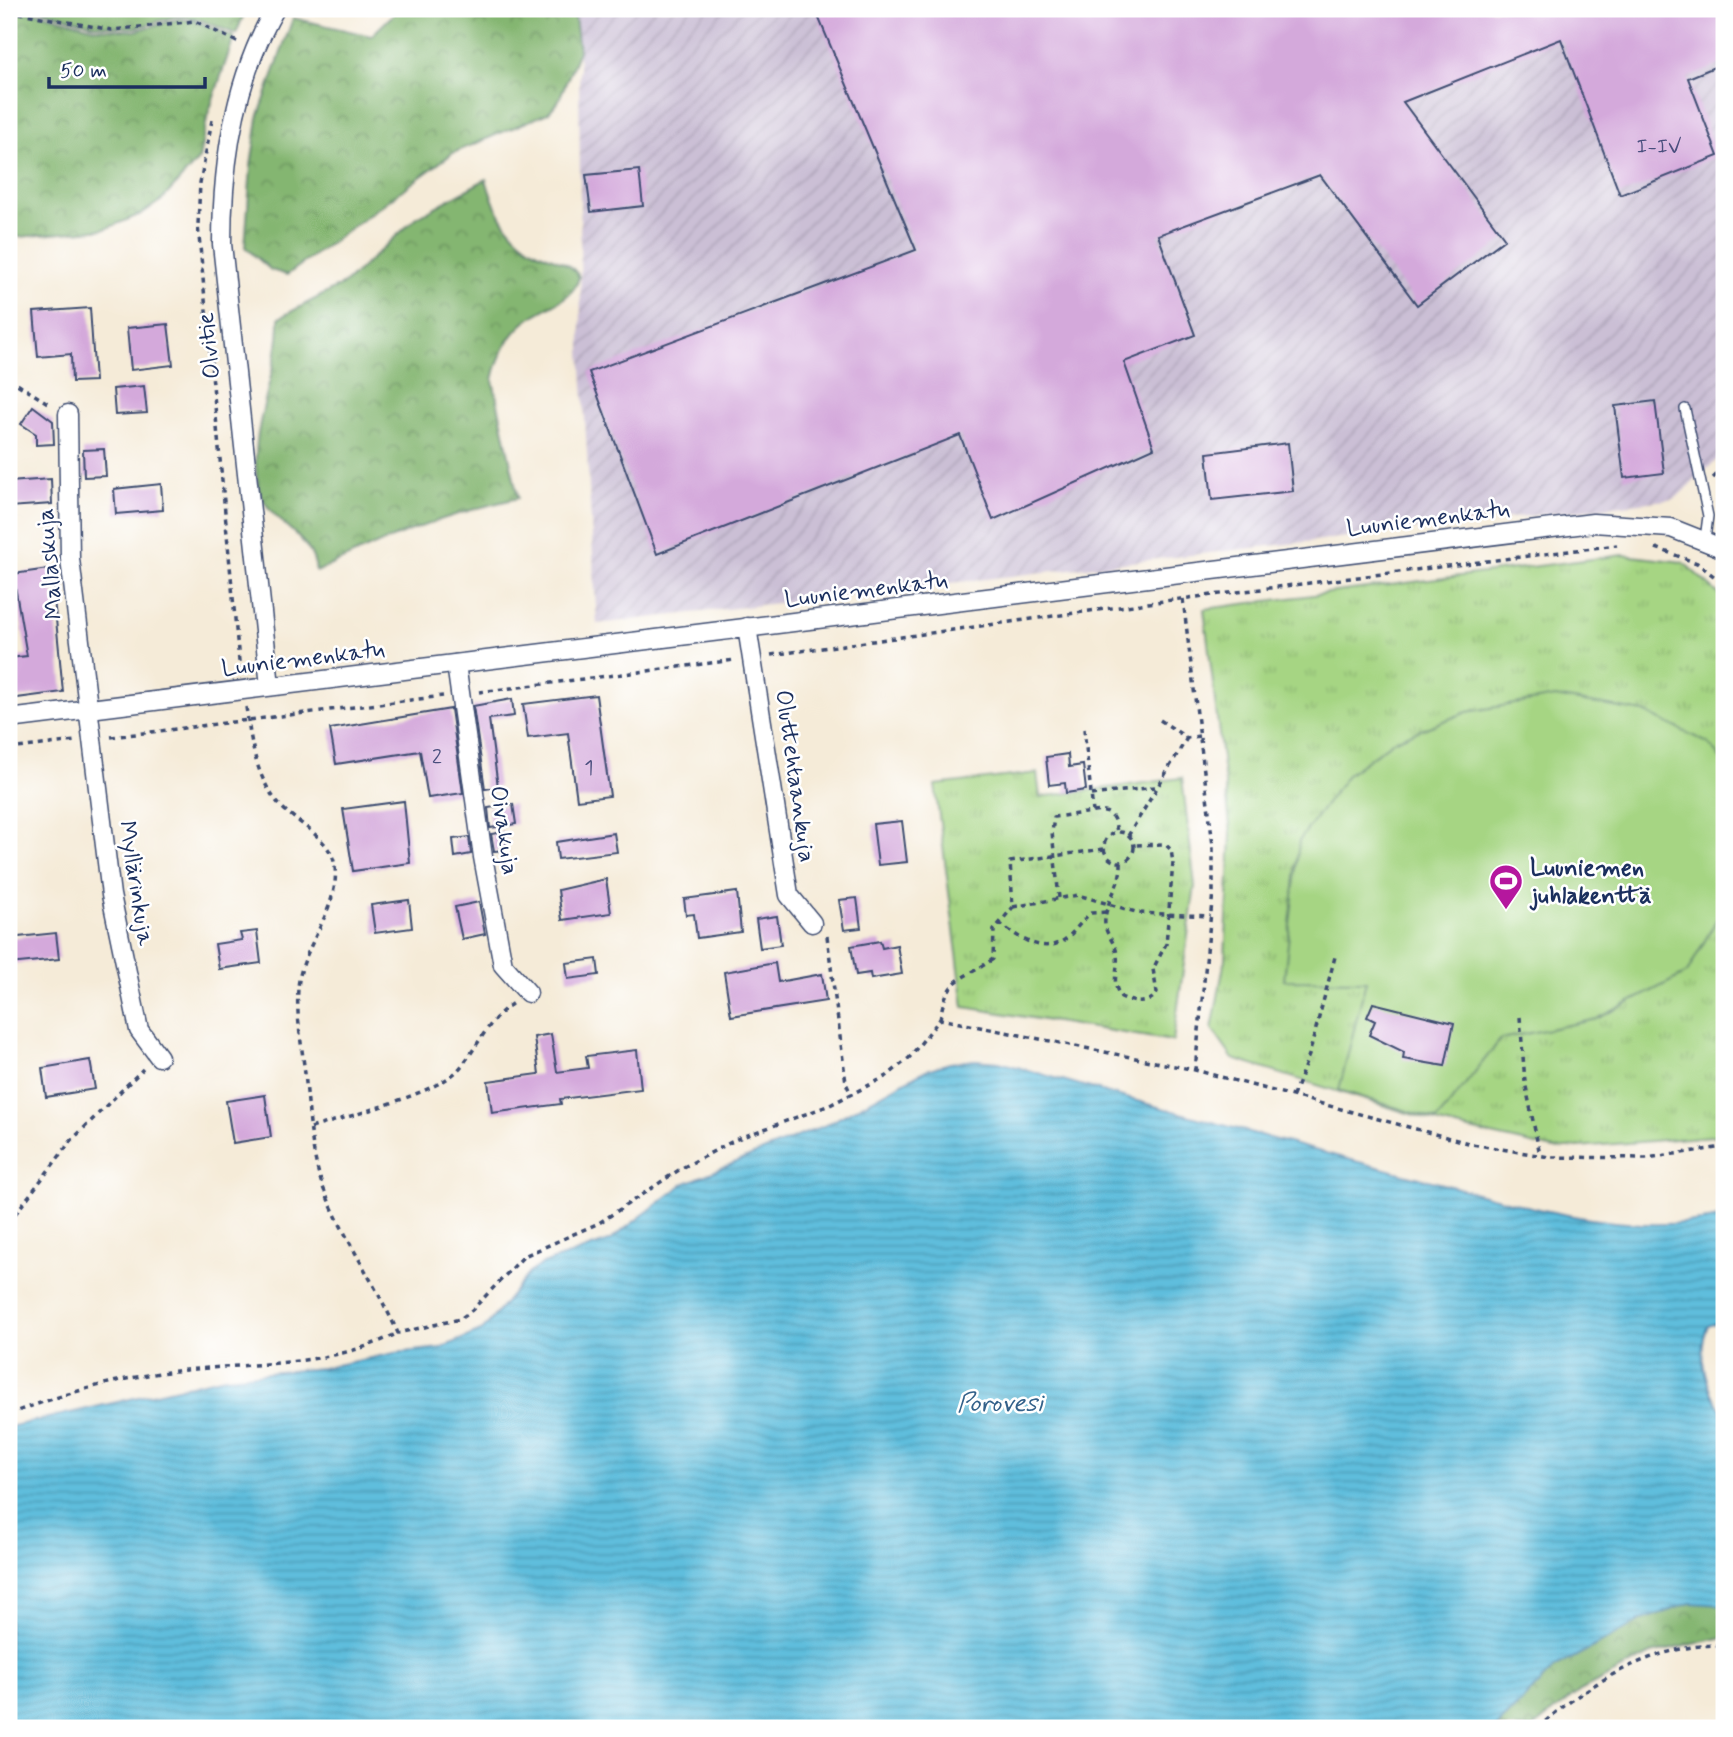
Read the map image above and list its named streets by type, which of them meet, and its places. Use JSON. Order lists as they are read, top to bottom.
{
  "streets": {
    "street": [
      "Olvitie",
      "Luuniemenkatu",
      "Mallaskuja",
      "Oluttehtaankuja",
      "Oivakuja",
      "Myllärinkuja"
    ]
  },
  "crossings": [
    ["Olvitie", "Luuniemenkatu"],
    ["Luuniemenkatu", "Mallaskuja"],
    ["Luuniemenkatu", "Oluttehtaankuja"],
    ["Luuniemenkatu", "Oivakuja"],
    ["Luuniemenkatu", "Myllärinkuja"],
    ["Mallaskuja", "Myllärinkuja"]
  ],
  "water": ["Porovesi"],
  "places": {
    "sports": ["Luuniemen juhlakenttä"]
  },
  "house_numbers": ["I-IV", "2", "1"],
  "scale_bar": "50 m"
}
